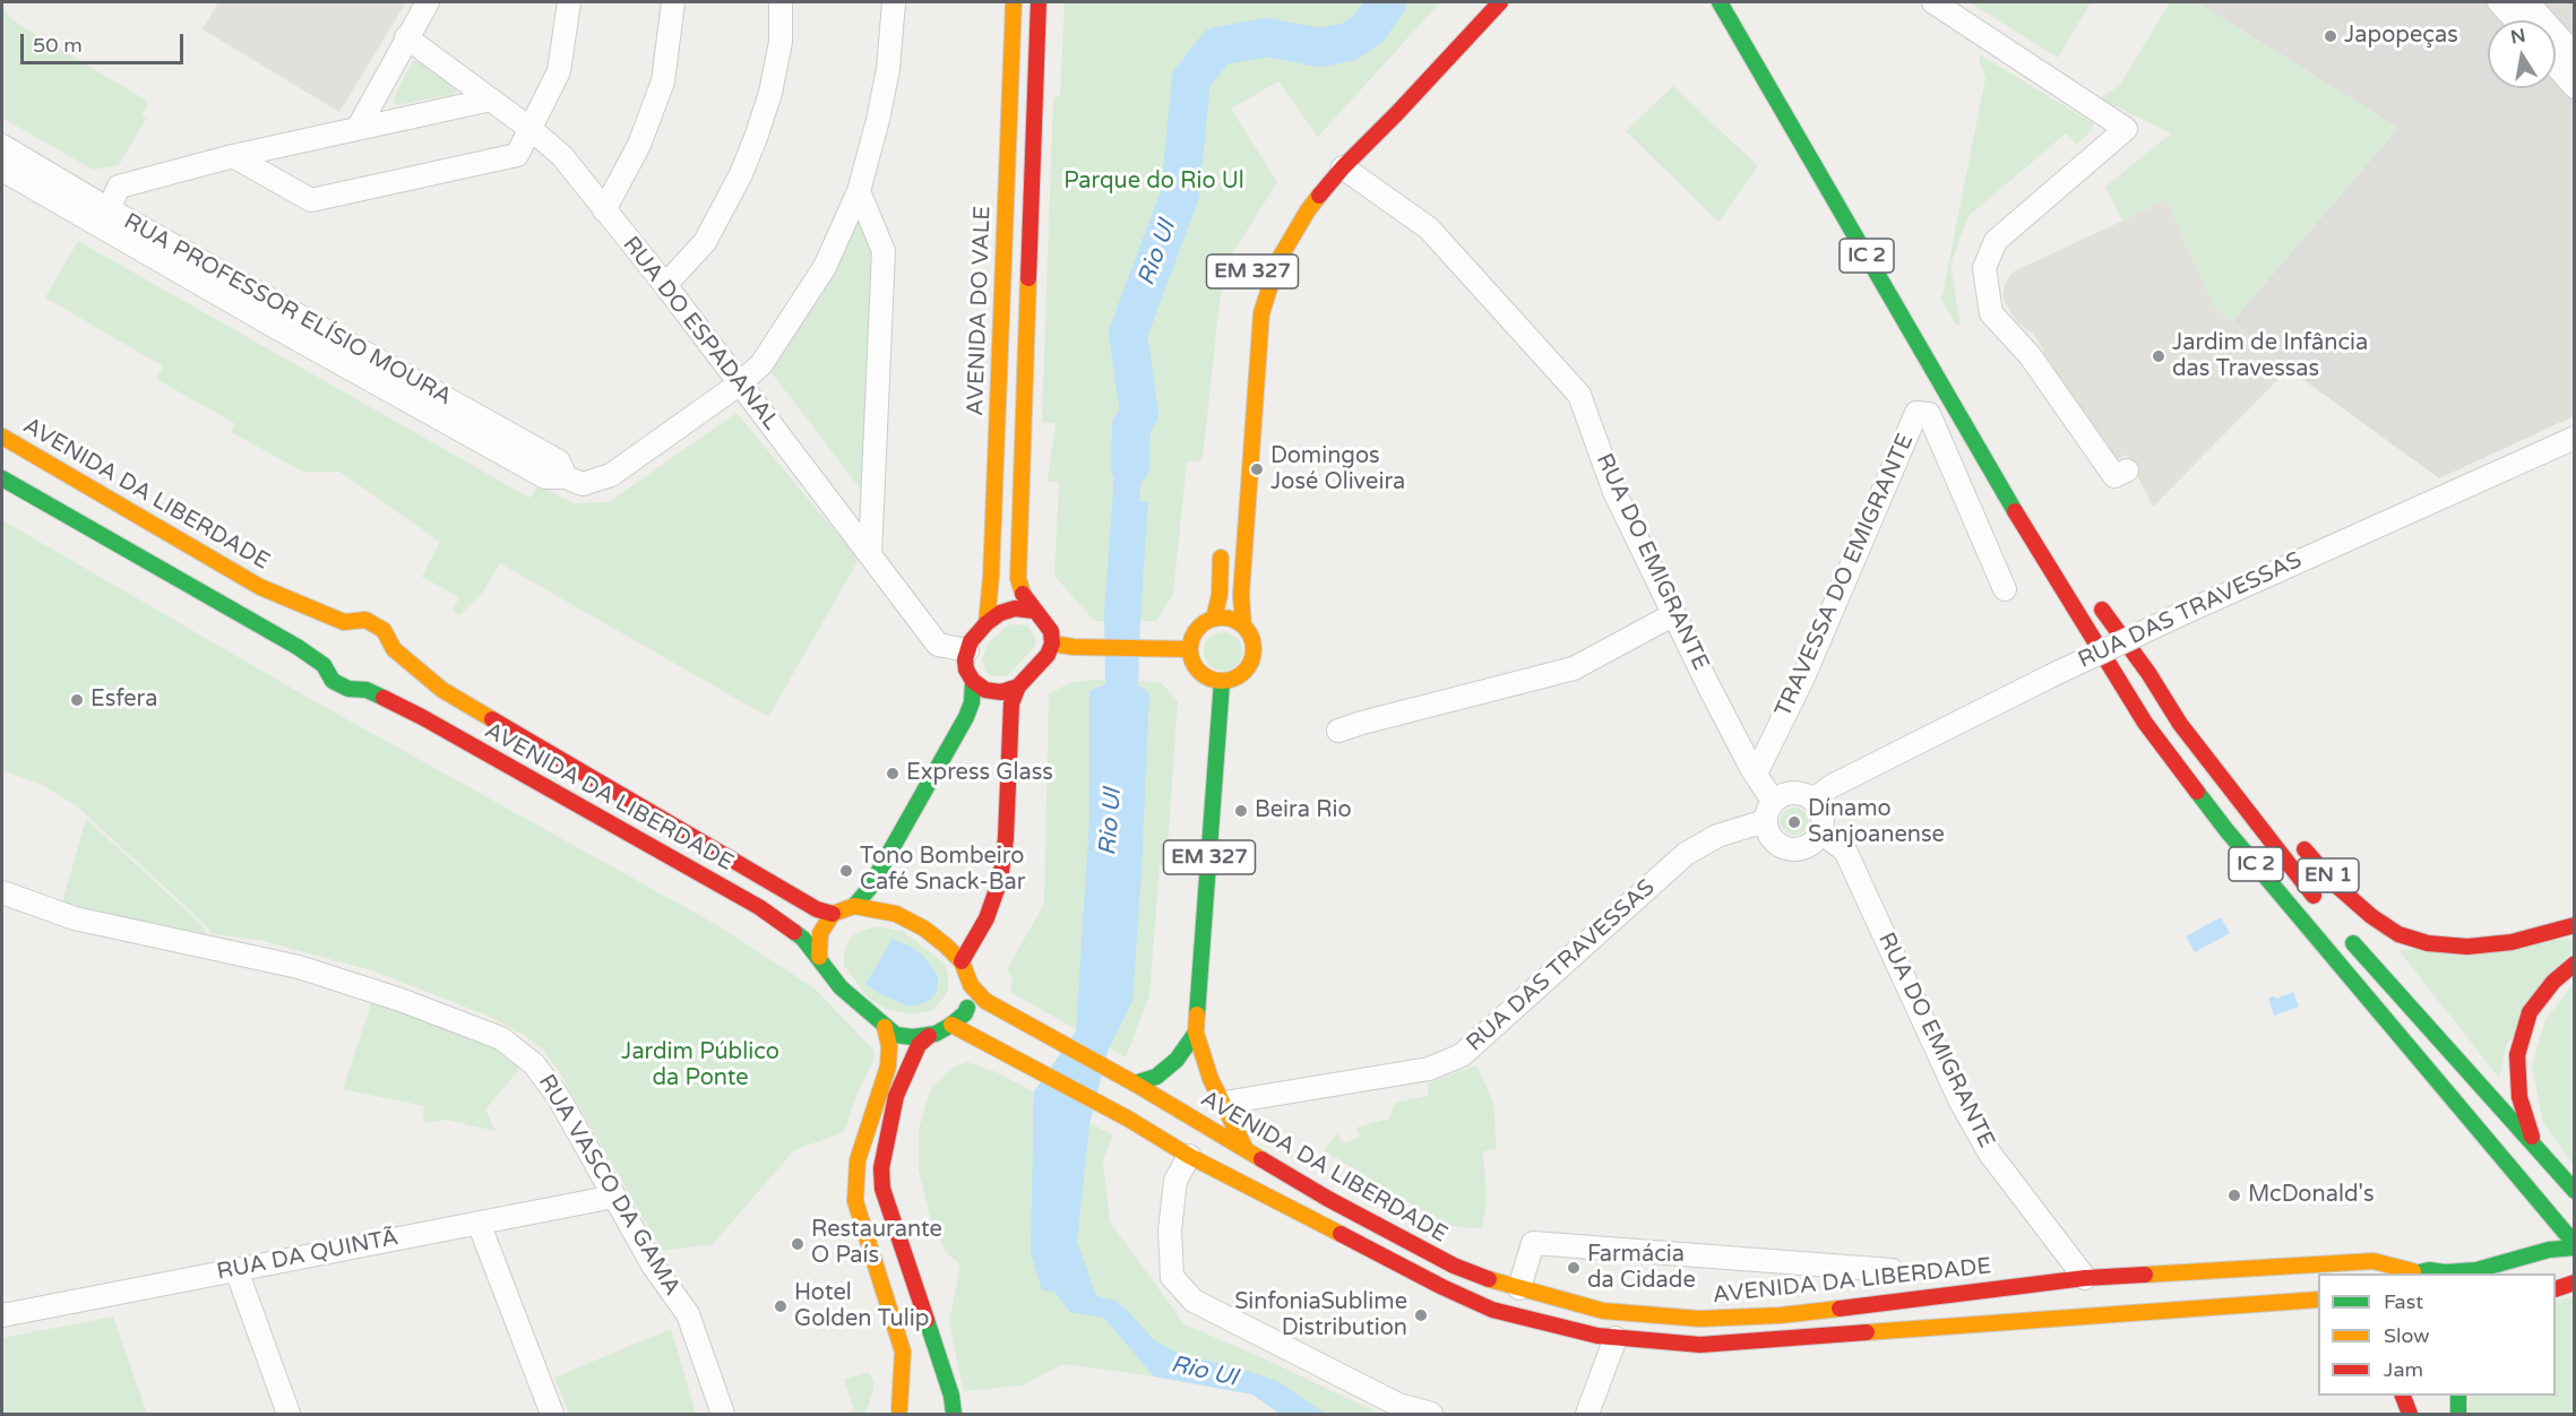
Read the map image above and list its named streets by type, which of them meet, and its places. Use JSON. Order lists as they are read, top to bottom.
{
  "streets": {
    "main road": [
      "IC 2",
      "EM 327",
      "AVENIDA DO VALE",
      "AVENIDA DA LIBERDADE",
      "EN 1"
    ],
    "street": [
      "RUA PROFESSOR ELÍSIO MOURA",
      "RUA DO ESPADANAL",
      "RUA DO EMIGRANTE",
      "TRAVESSA DO EMIGRANTE",
      "RUA DAS TRAVESSAS",
      "RUA VASCO DA GAMA",
      "RUA DA QUINTÃ"
    ]
  },
  "crossings": [
    ["IC 2", "AVENIDA DA LIBERDADE"],
    ["EM 327", "RUA DO EMIGRANTE"],
    ["EM 327", "RUA DAS TRAVESSAS"],
    ["RUA PROFESSOR ELÍSIO MOURA", "RUA DO ESPADANAL"],
    ["AVENIDA DO VALE", "RUA DO ESPADANAL"],
    ["AVENIDA DA LIBERDADE", "RUA DO EMIGRANTE"],
    ["RUA DO EMIGRANTE", "TRAVESSA DO EMIGRANTE"],
    ["RUA DO EMIGRANTE", "RUA DAS TRAVESSAS"],
    ["RUA VASCO DA GAMA", "RUA DA QUINTÃ"]
  ],
  "water": ["Rio Ul"],
  "parks": ["Parque do Rio Ul", "Jardim Público da Ponte"],
  "places": [
    "Japopeças",
    "Jardim de Infância das Travessas",
    "Domingos José Oliveira",
    "Esfera",
    "Express Glass",
    "Beira Rio",
    "Dínamo Sanjoanense",
    "Tono Bombeiro Café Snack-Bar",
    "McDonald's",
    "Restaurante O País",
    "Farmácia da Cidade",
    "Hotel Golden Tulip",
    "SinfoniaSublime Distribution"
  ],
  "legend": ["Fast", "Slow", "Jam"],
  "scale_bar": "50 m",
  "north": "top"
}
